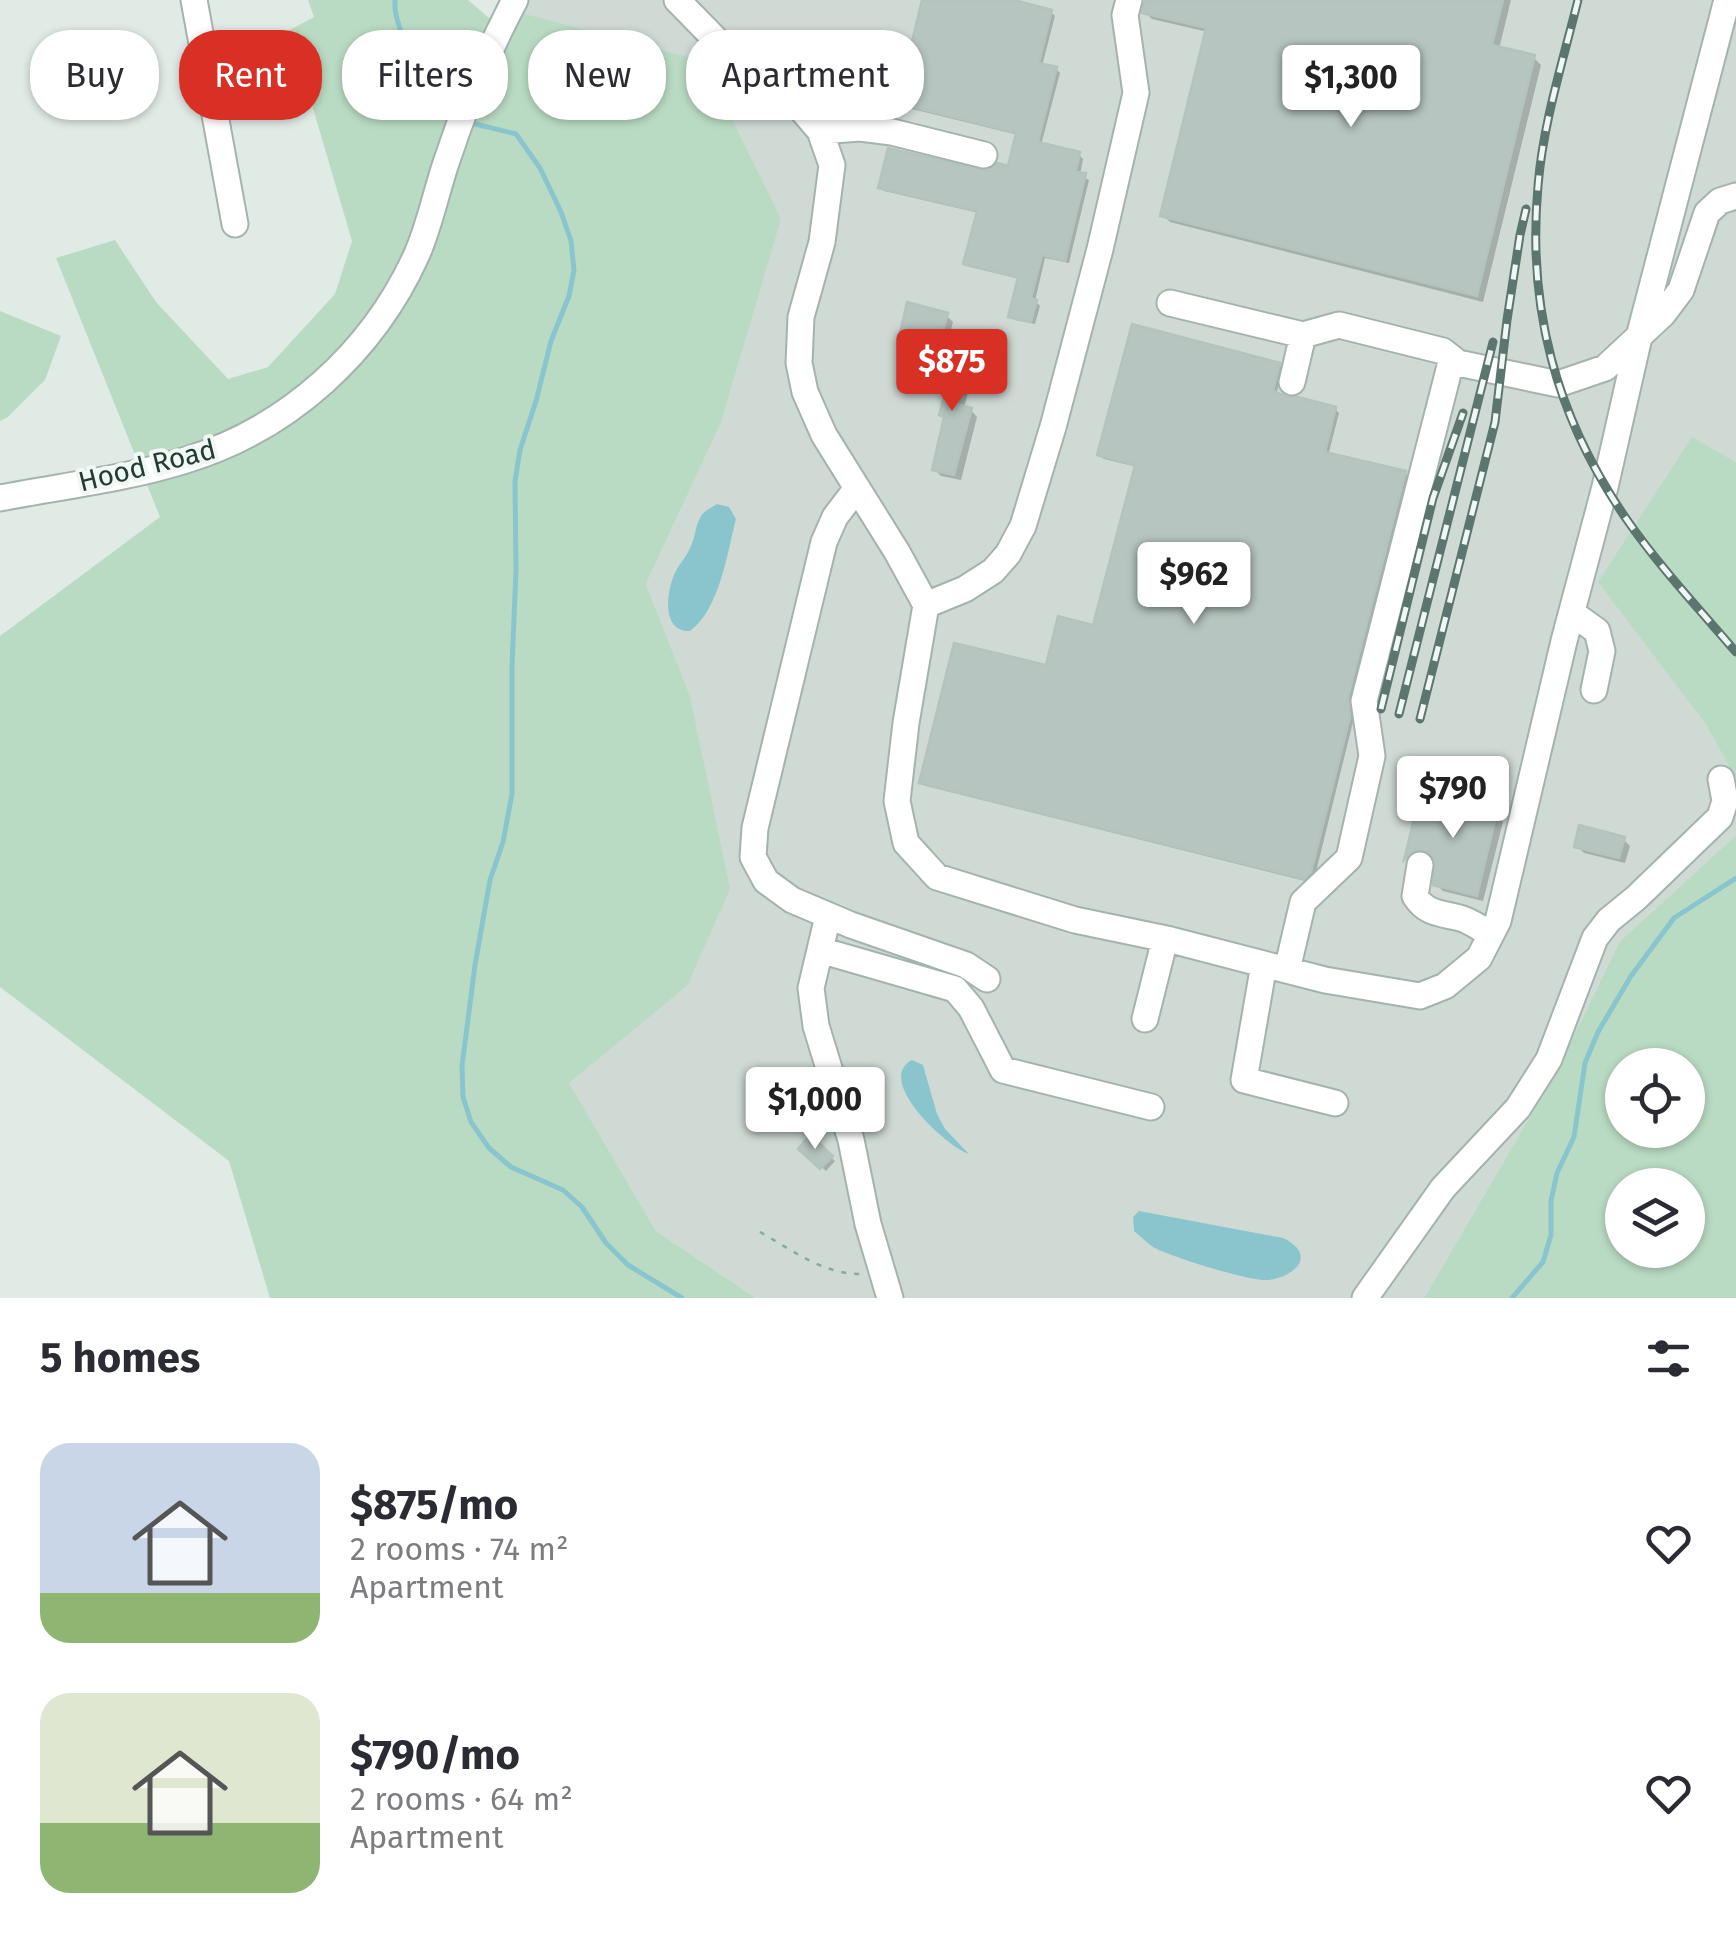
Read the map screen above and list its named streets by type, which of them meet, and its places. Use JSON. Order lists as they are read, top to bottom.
{
  "streets": {
    "street": ["Hood Road"]
  },
  "page": {
    "chip": [
      "Buy",
      "Rent",
      "Filters",
      "New",
      "Apartment"
    ],
    "price": [
      "$1,300",
      "$875",
      "$962",
      "$790",
      "$1,000"
    ],
    "heading": "5 homes",
    "list": [
      {
        "name": "$875/mo",
        "note": "2 rooms · 74 m² · Apartment"
      },
      {
        "name": "$790/mo",
        "note": "2 rooms · 64 m² · Apartment"
      }
    ]
  }
}
